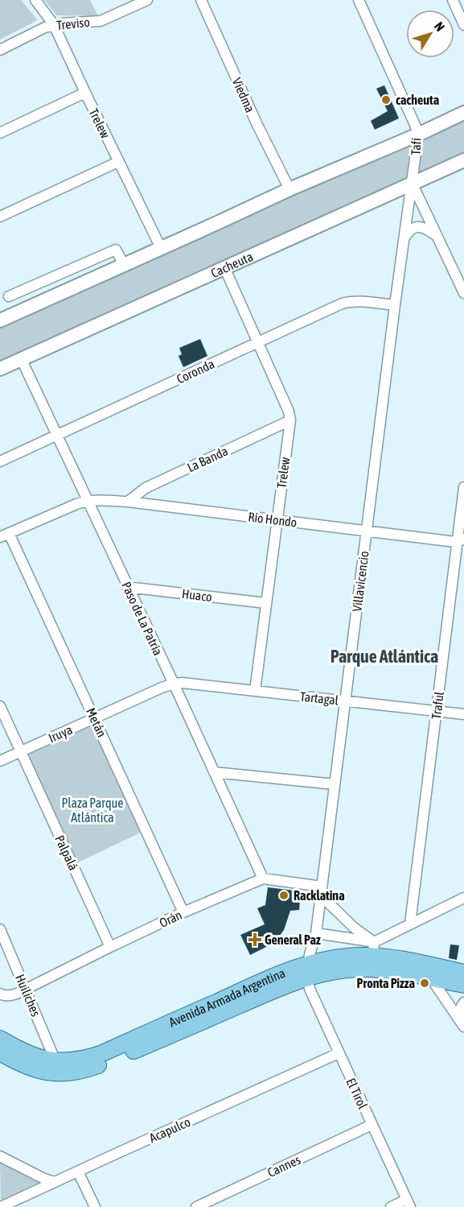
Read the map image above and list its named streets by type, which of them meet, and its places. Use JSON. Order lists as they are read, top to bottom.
{
  "streets": {
    "main road": ["Avenida Armada Argentina"],
    "street": [
      "Treviso",
      "Viedma",
      "Trelew",
      "Tafí",
      "Cacheuta",
      "Coronda",
      "La Banda",
      "Río Hondo",
      "Villavicencio",
      "Huaco",
      "Paso de La Patria",
      "Tartagal",
      "Traful",
      "Metán",
      "Iruya",
      "Palpalá",
      "Orán",
      "Huiliches",
      "El Tirol",
      "Acapulco",
      "Cannes"
    ]
  },
  "crossings": [
    ["Treviso", "Trelew"],
    ["Trelew", "Cacheuta"],
    ["Trelew", "Coronda"],
    ["Trelew", "La Banda"],
    ["Trelew", "Río Hondo"],
    ["Trelew", "Huaco"],
    ["Trelew", "Tartagal"],
    ["Tafí", "Cacheuta"],
    ["Tafí", "Villavicencio"],
    ["Cacheuta", "Villavicencio"],
    ["Cacheuta", "Paso de La Patria"],
    ["Coronda", "Villavicencio"],
    ["Coronda", "Paso de La Patria"],
    ["La Banda", "Río Hondo"],
    ["Río Hondo", "Villavicencio"],
    ["Río Hondo", "Paso de La Patria"],
    ["Río Hondo", "Traful"],
    ["Villavicencio", "Tartagal"],
    ["Villavicencio", "Avenida Armada Argentina"],
    ["Villavicencio", "El Tirol"],
    ["Huaco", "Paso de La Patria"],
    ["Paso de La Patria", "Tartagal"],
    ["Paso de La Patria", "Iruya"],
    ["Paso de La Patria", "Orán"],
    ["Tartagal", "Traful"],
    ["Tartagal", "Iruya"],
    ["Metán", "Iruya"],
    ["Metán", "Orán"],
    ["Iruya", "Palpalá"],
    ["Palpalá", "Orán"],
    ["Orán", "Huiliches"],
    ["Huiliches", "Avenida Armada Argentina"],
    ["Avenida Armada Argentina", "El Tirol"],
    ["El Tirol", "Acapulco"],
    ["El Tirol", "Cannes"]
  ],
  "districts": ["Parque Atlántica"],
  "parks": ["Plaza Parque Atlántica"],
  "places": {
    "other": ["cacheuta", "Racklatina", "Pronta Pizza"],
    "health": ["General Paz"]
  },
  "north": "top right"
}
